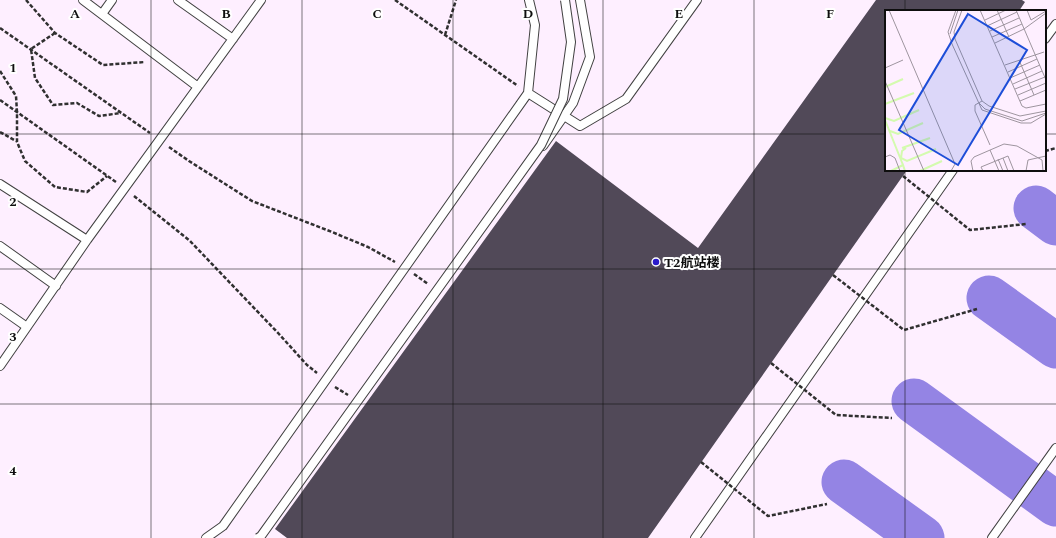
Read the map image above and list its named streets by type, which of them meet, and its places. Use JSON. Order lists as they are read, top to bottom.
{
  "places": ["T2航站楼"],
  "grid": {
    "columns": [
      "A",
      "B",
      "C",
      "D",
      "E",
      "F"
    ],
    "rows": [
      "1",
      "2",
      "3",
      "4"
    ]
  }
}
